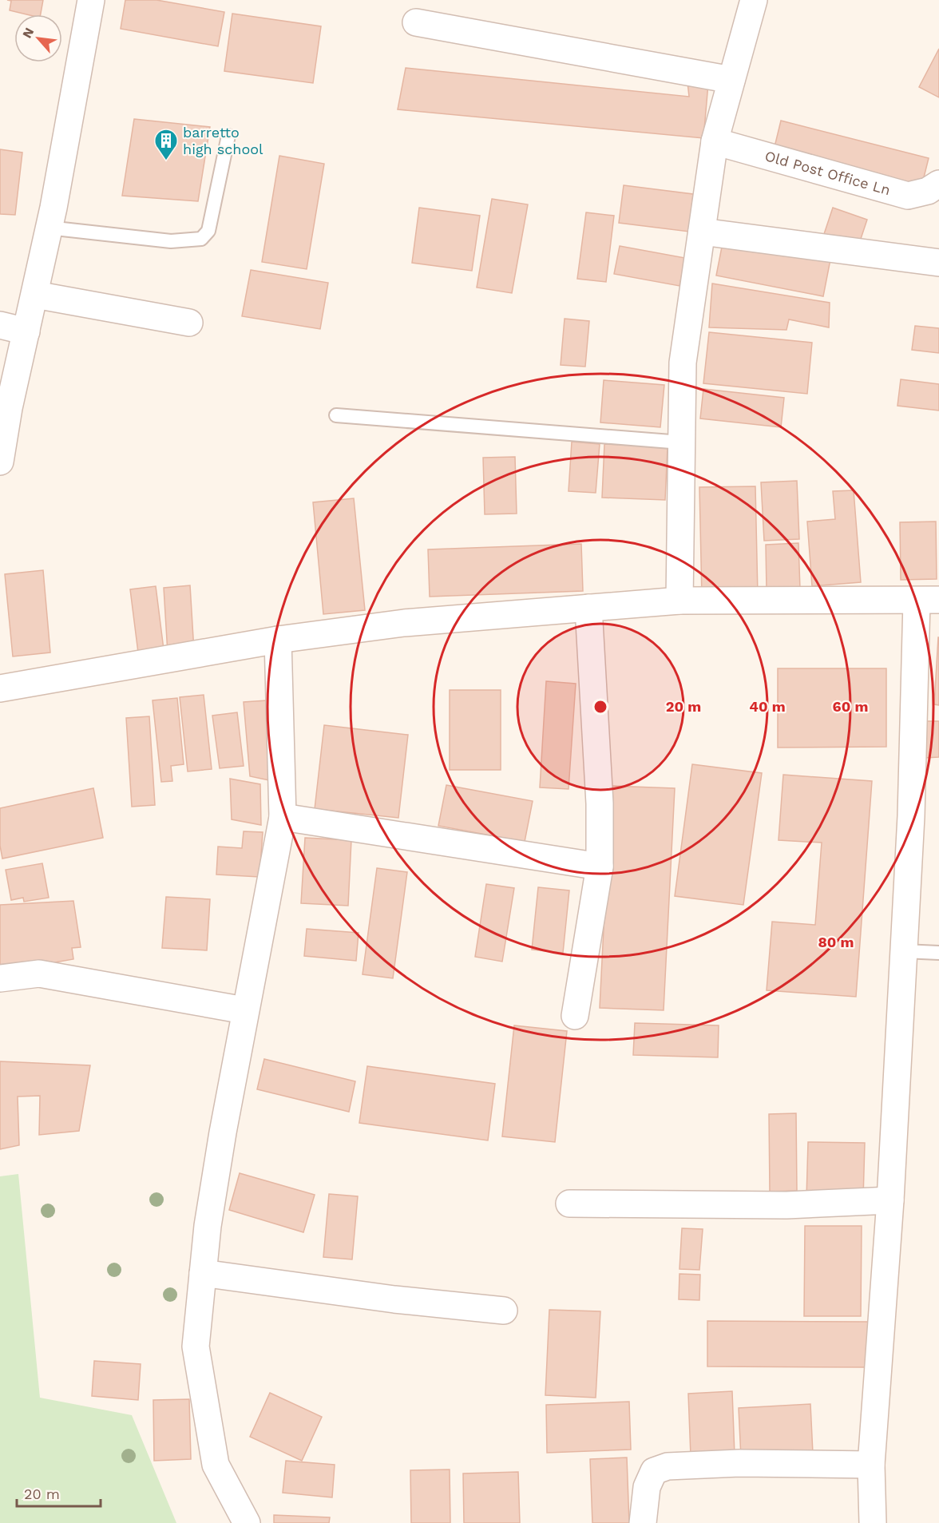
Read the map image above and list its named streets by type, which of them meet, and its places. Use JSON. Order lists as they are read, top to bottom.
{
  "streets": {
    "street": ["Old Post Office Ln"]
  },
  "places": {
    "building": ["barretto high school"]
  },
  "scale_bar": "20 m",
  "north": "top left",
  "rings": [
    "20 m",
    "40 m",
    "60 m",
    "80 m"
  ]
}
